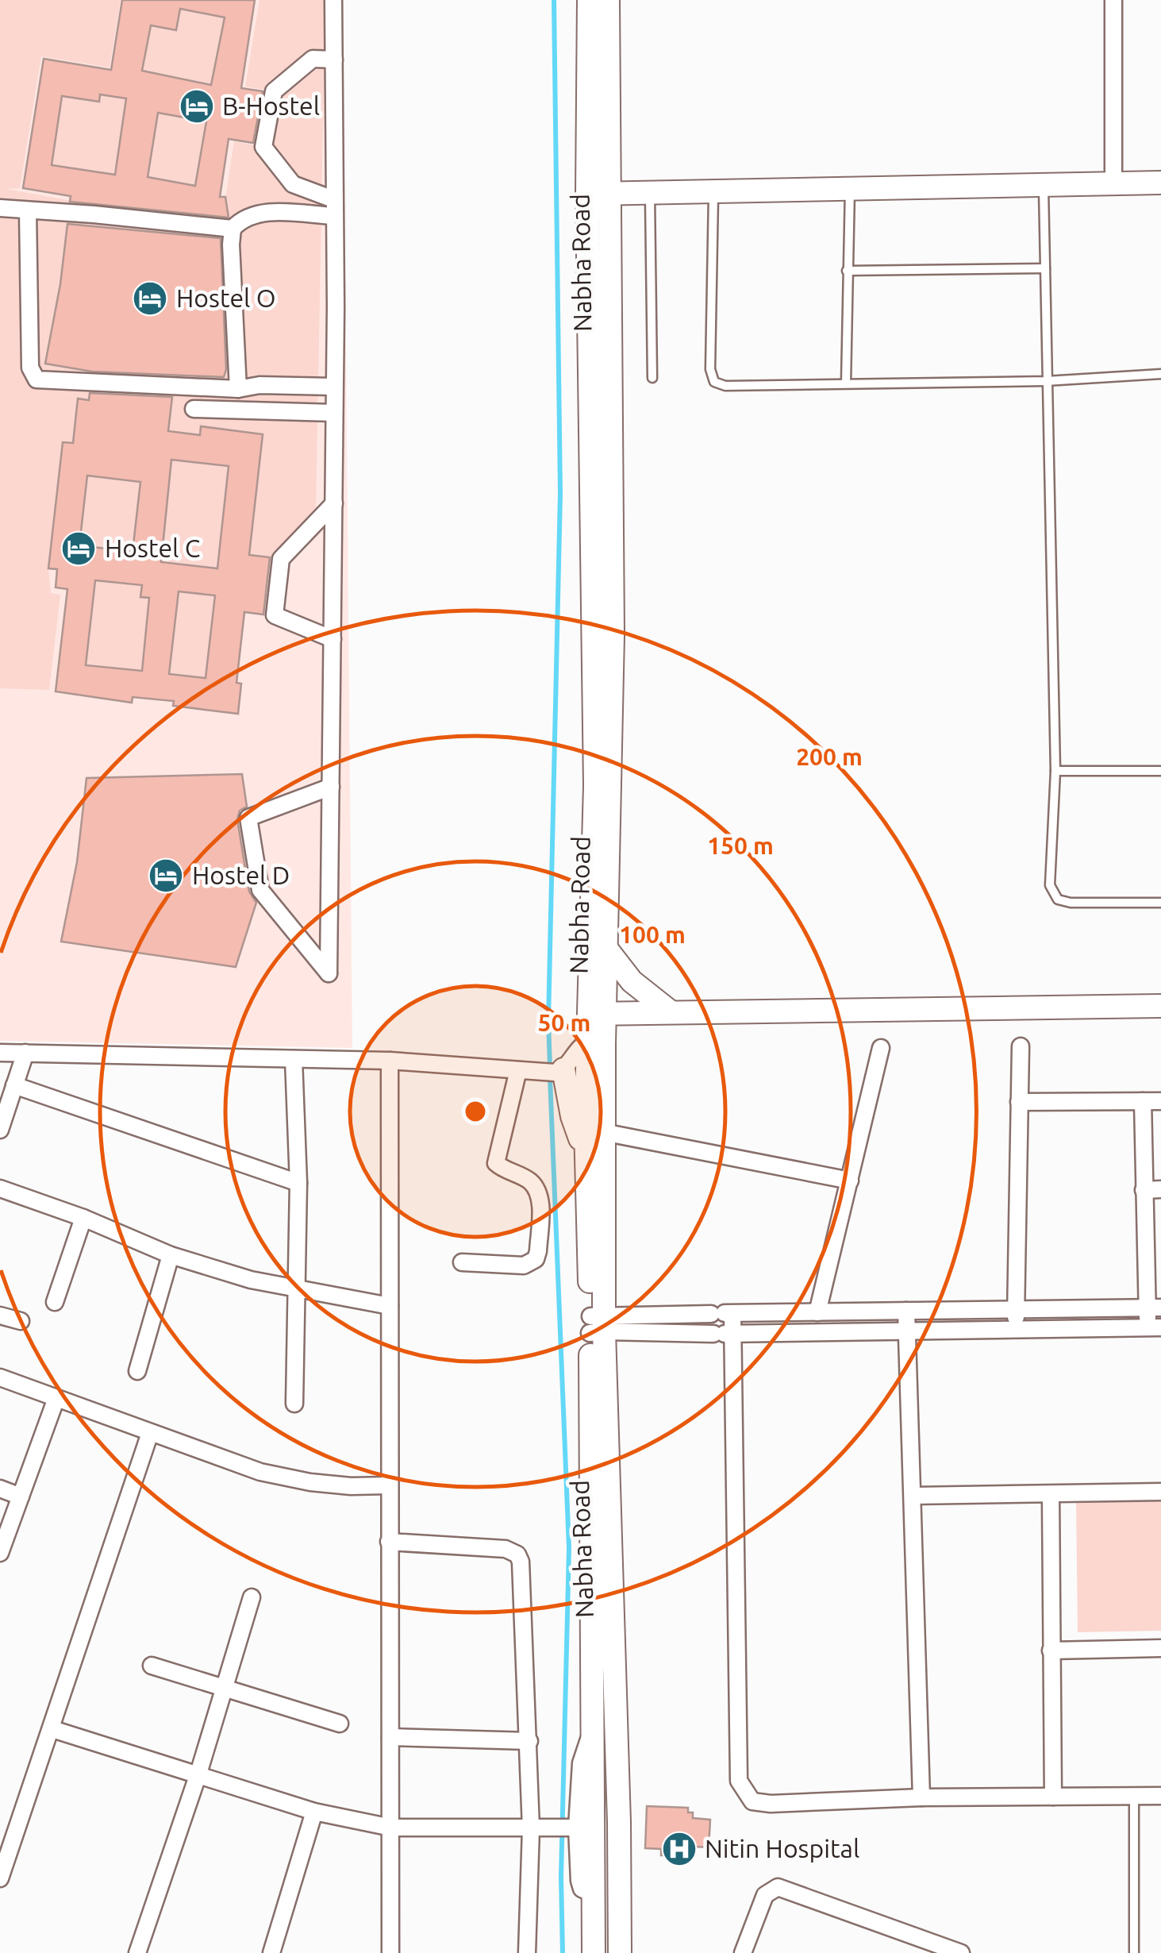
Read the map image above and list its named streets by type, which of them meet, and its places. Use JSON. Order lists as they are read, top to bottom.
{
  "streets": {
    "main road": ["Nabha Road"]
  },
  "places": {
    "hotel": [
      "B-Hostel",
      "Hostel O",
      "Hostel C",
      "Hostel D"
    ],
    "hospital": ["Nitin Hospital"]
  },
  "rings": [
    "200 m",
    "150 m",
    "100 m",
    "50 m"
  ]
}
